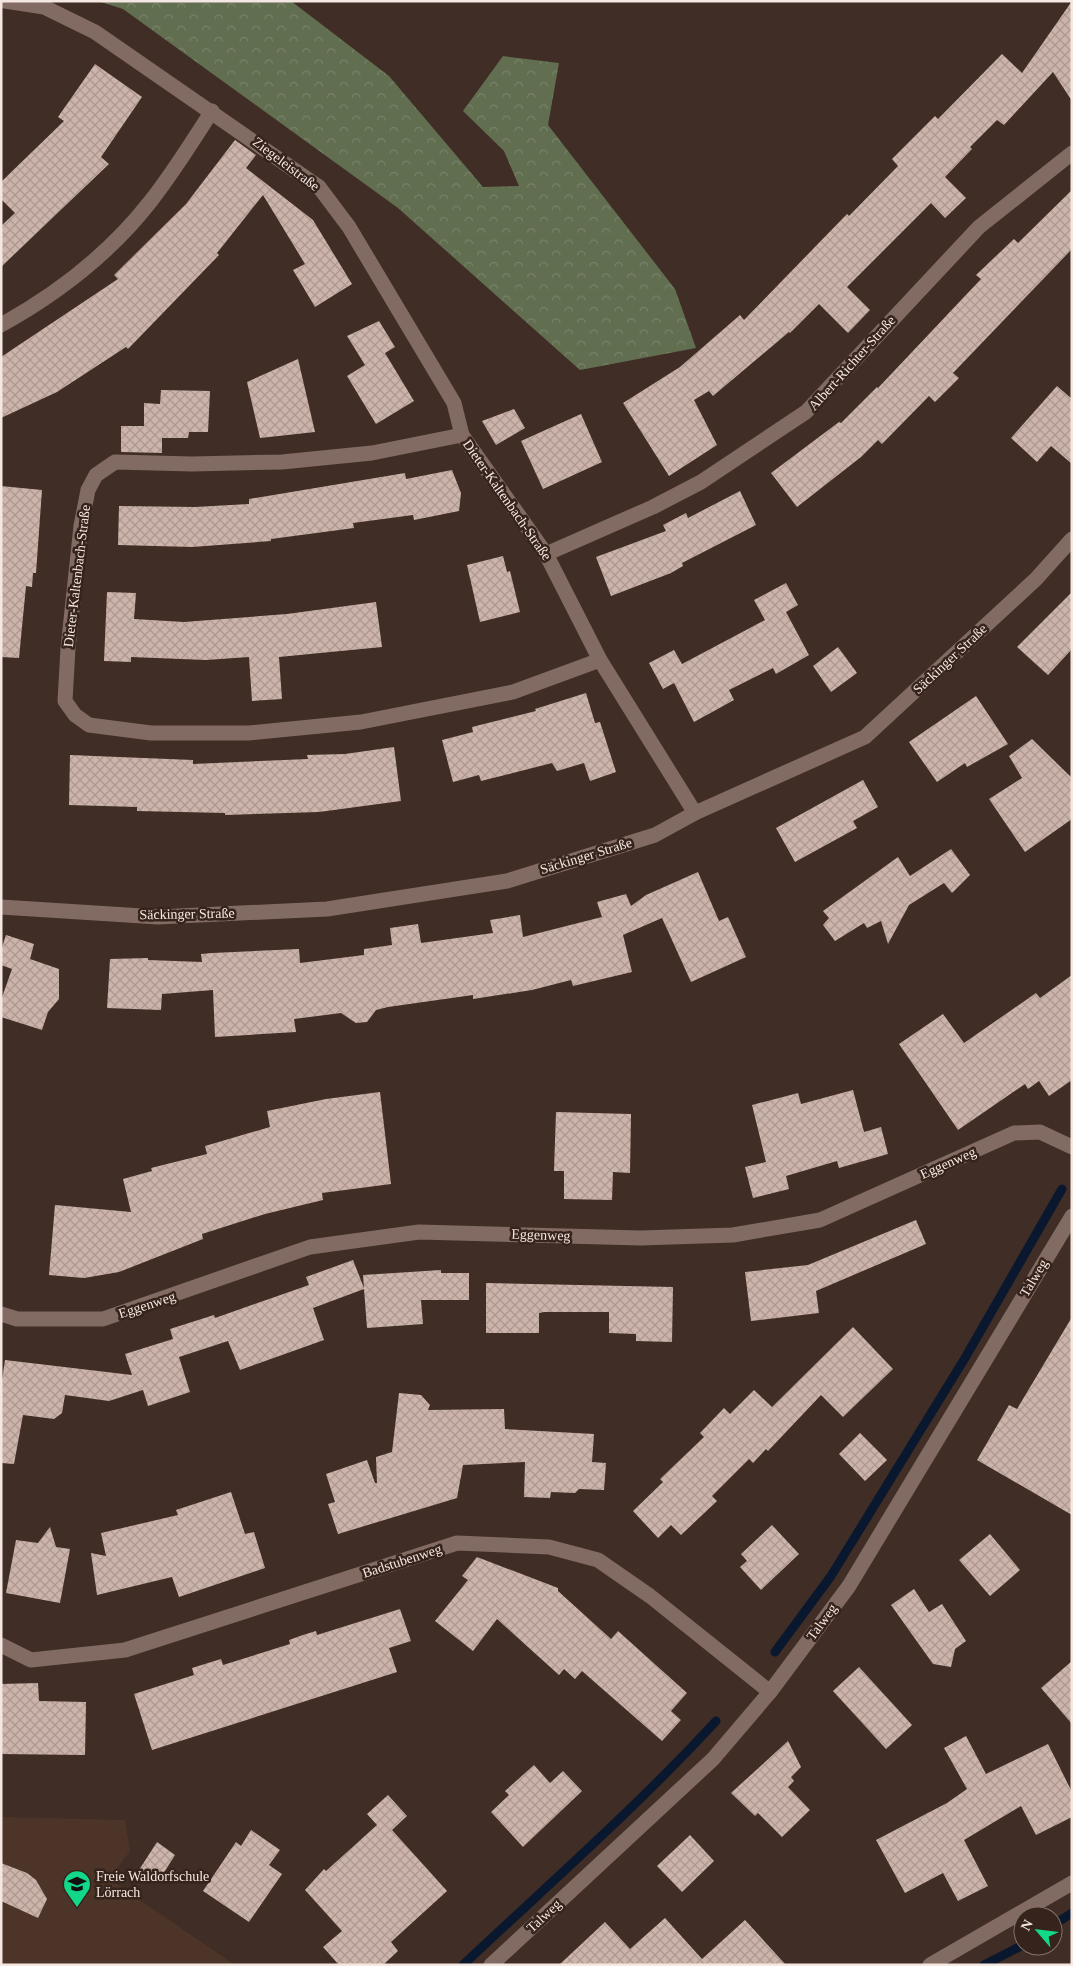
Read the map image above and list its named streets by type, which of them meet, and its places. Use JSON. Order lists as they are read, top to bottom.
{
  "streets": {
    "street": [
      "Ziegeleistraße",
      "Albert-Richter-Straße",
      "Dieter-Kaltenbach-Straße",
      "Säckinger Straße",
      "Eggenweg",
      "Talweg",
      "Badstubenweg"
    ]
  },
  "crossings": [
    ["Ziegeleistraße", "Dieter-Kaltenbach-Straße"],
    ["Albert-Richter-Straße", "Dieter-Kaltenbach-Straße"],
    ["Dieter-Kaltenbach-Straße", "Säckinger Straße"],
    ["Talweg", "Badstubenweg"]
  ],
  "places": {
    "school or university": ["Freie Waldorfschule Lörrach"]
  },
  "north": "top left"
}
